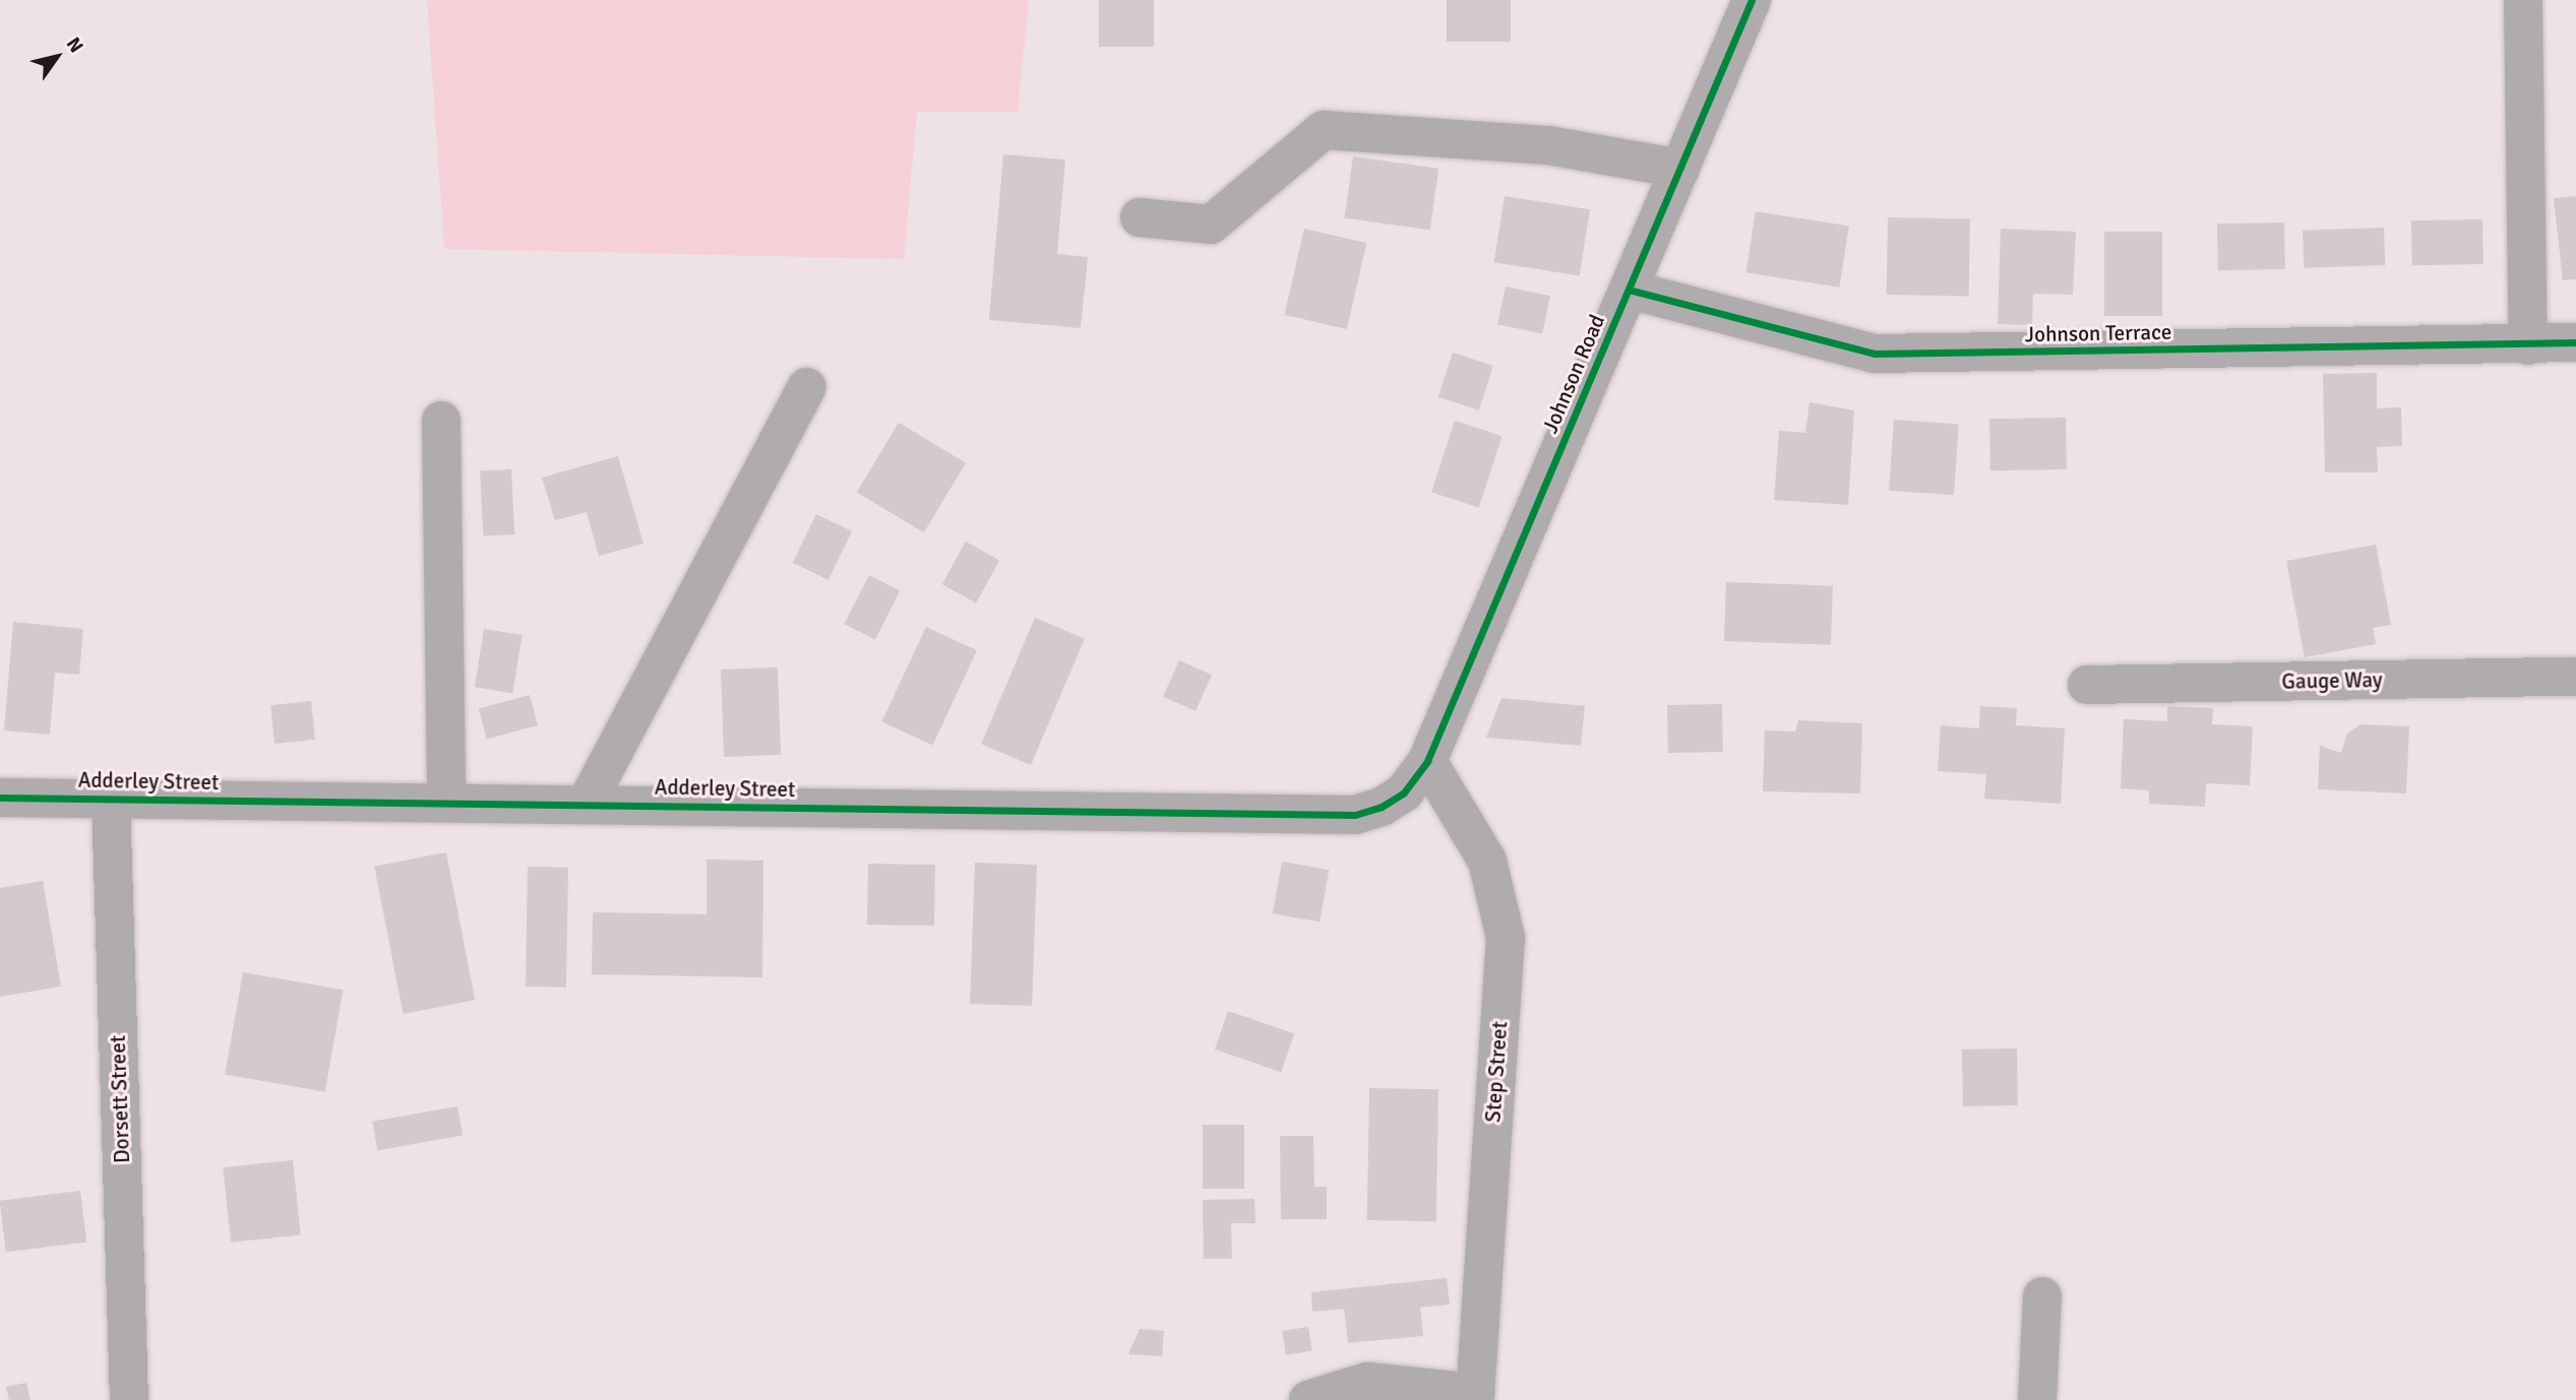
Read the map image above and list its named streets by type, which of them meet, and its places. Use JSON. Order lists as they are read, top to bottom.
{
  "streets": {
    "street": [
      "Johnson Terrace",
      "Johnson Road",
      "Gauge Way",
      "Adderley Street",
      "Step Street",
      "Dorsett Street"
    ]
  },
  "crossings": [
    ["Johnson Terrace", "Johnson Road"],
    ["Johnson Road", "Adderley Street"],
    ["Johnson Road", "Step Street"],
    ["Adderley Street", "Step Street"],
    ["Adderley Street", "Dorsett Street"]
  ],
  "north": "top right"
}
